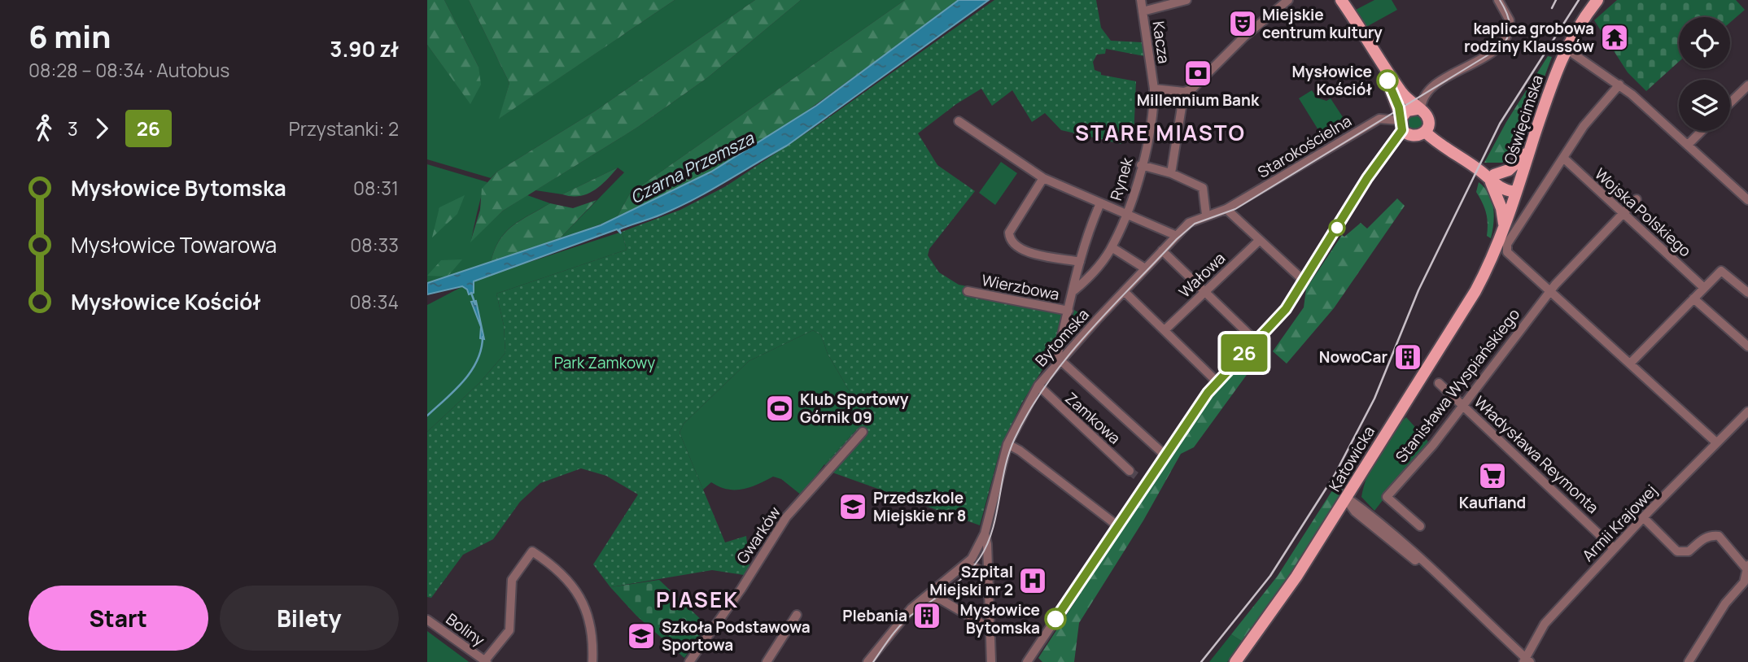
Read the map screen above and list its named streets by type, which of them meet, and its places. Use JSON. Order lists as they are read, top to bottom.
{
  "streets": {
    "main road": ["Oświęcimska", "Katowicka"],
    "street": [
      "Kacza",
      "Starokościelna",
      "Rynek",
      "Wojska Polskiego",
      "Wałowa",
      "Wierzbowa",
      "Bytomska",
      "Stanisława Wyspiańskiego",
      "Zamkowa",
      "Władysława Reymonta",
      "Armii Krajowej",
      "Gwarków",
      "Boliny"
    ]
  },
  "crossings": [
    ["Kacza", "Rynek"],
    ["Oświęcimska", "Katowicka"],
    ["Starokościelna", "Bytomska"],
    ["Wojska Polskiego", "Stanisława Wyspiańskiego"],
    ["Wojska Polskiego", "Katowicka"],
    ["Bytomska", "Zamkowa"],
    ["Stanisława Wyspiańskiego", "Władysława Reymonta"],
    ["Władysława Reymonta", "Armii Krajowej"]
  ],
  "districts": ["STARE MIASTO", "PIASEK"],
  "water": ["Czarna Przemsza"],
  "parks": ["Park Zamkowy"],
  "places": {
    "theatre": ["Miejskie centrum kultury"],
    "temple": ["kaplica grobowa rodziny Klaussów"],
    "bank": ["Millennium Bank"],
    "other": ["Mysłowice Kościół", "Mysłowice Bytomska"],
    "building": ["NowoCar", "Plebania"],
    "sports": ["Klub Sportowy Górnik 09"],
    "supermarket": ["Kaufland"],
    "school or university": ["Przedszkole Miejskie nr 8", "Szkoła Podstawowa Sportowa"],
    "hospital": ["Szpital Miejski nr 2"]
  },
  "lines": ["bus line 26"],
  "page": {
    "heading": ["6 min", "08:28 – 08:34 · Autobus", "3.90 zł"],
    "on_map": "26",
    "legs": ["3", "26", "Przystanki: 2"],
    "list": [
      {
        "name": "Mysłowice Bytomska",
        "value": "08:31"
      },
      {
        "name": "Mysłowice Towarowa",
        "value": "08:33"
      },
      {
        "name": "Mysłowice Kościół",
        "value": "08:34"
      }
    ],
    "buttons": ["Start", "Bilety"]
  }
}
